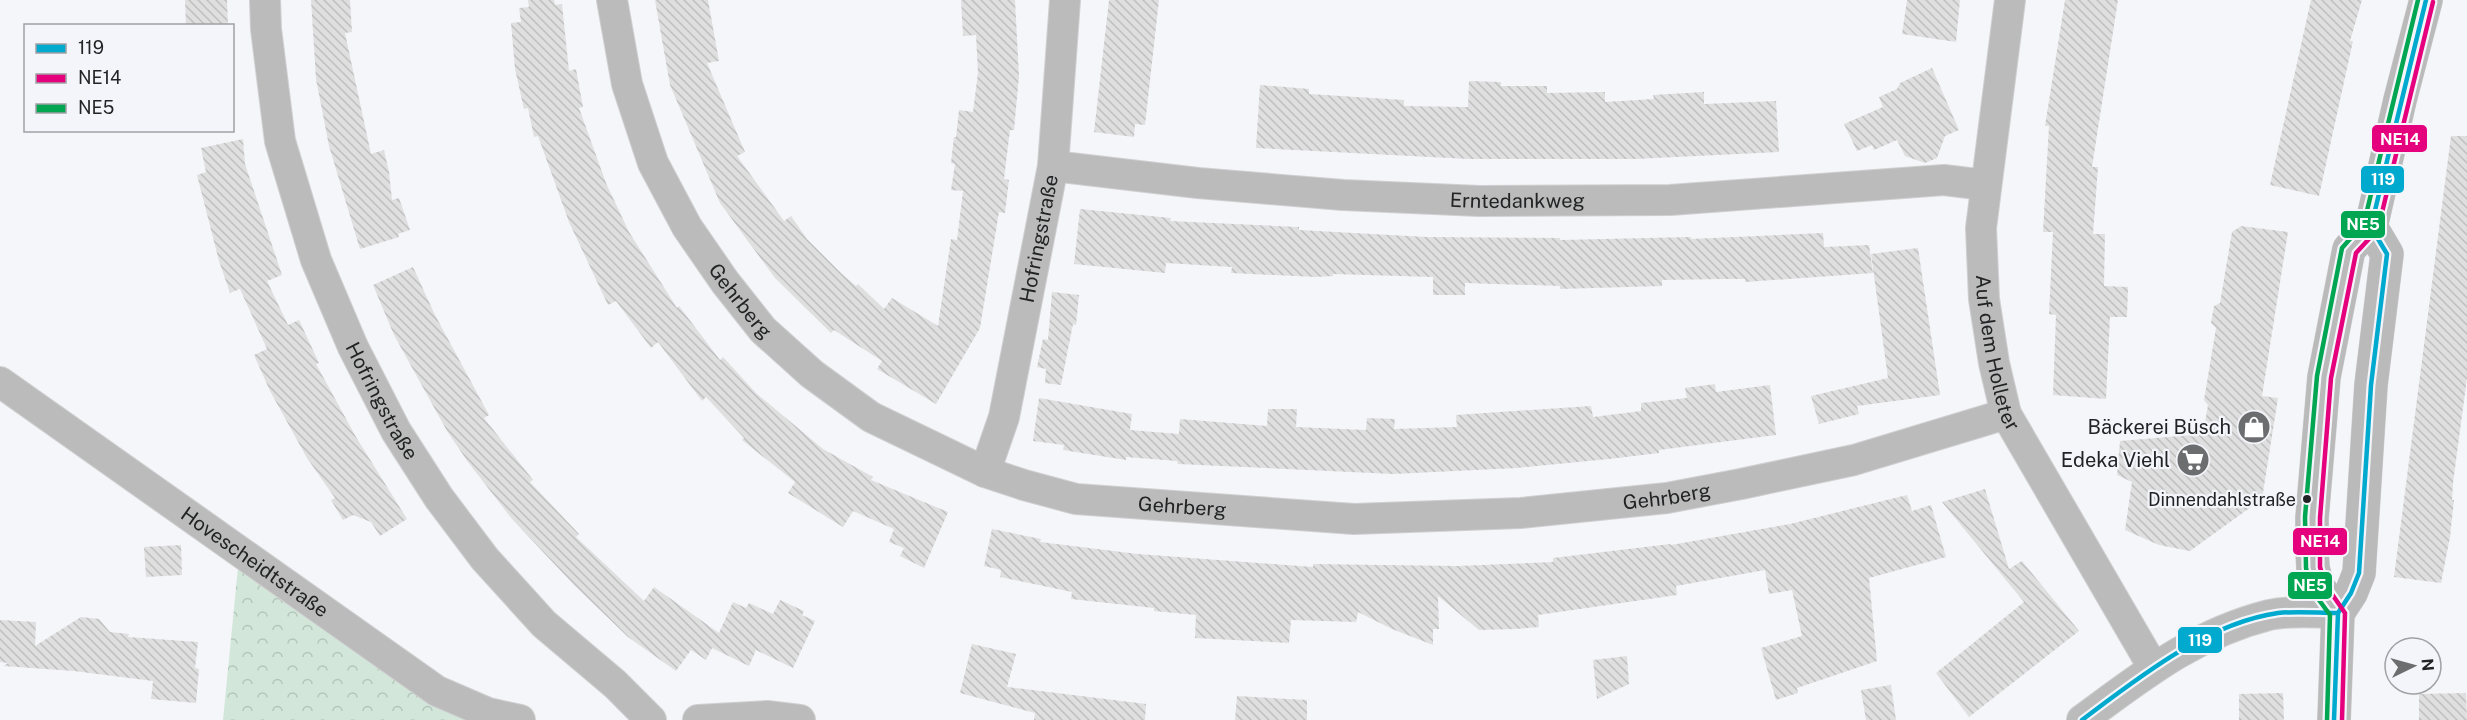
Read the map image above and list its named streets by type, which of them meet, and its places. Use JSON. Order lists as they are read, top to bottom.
{
  "streets": {
    "street": [
      "Erntedankweg",
      "Hofringstraße",
      "Gehrberg",
      "Auf dem Holleter",
      "Hovescheidtstraße"
    ]
  },
  "crossings": [
    ["Erntedankweg", "Hofringstraße"],
    ["Erntedankweg", "Auf dem Holleter"],
    ["Hofringstraße", "Gehrberg"],
    ["Gehrberg", "Auf dem Holleter"]
  ],
  "places": {
    "shop": ["Bäckerei Büsch"],
    "supermarket": ["Edeka Viehl"],
    "other": ["Dinnendahlstraße"]
  },
  "lines": ["transit line 119", "transit line NE5", "transit line NE14"],
  "legend": ["119", "NE14", "NE5"],
  "north": "right"
}
